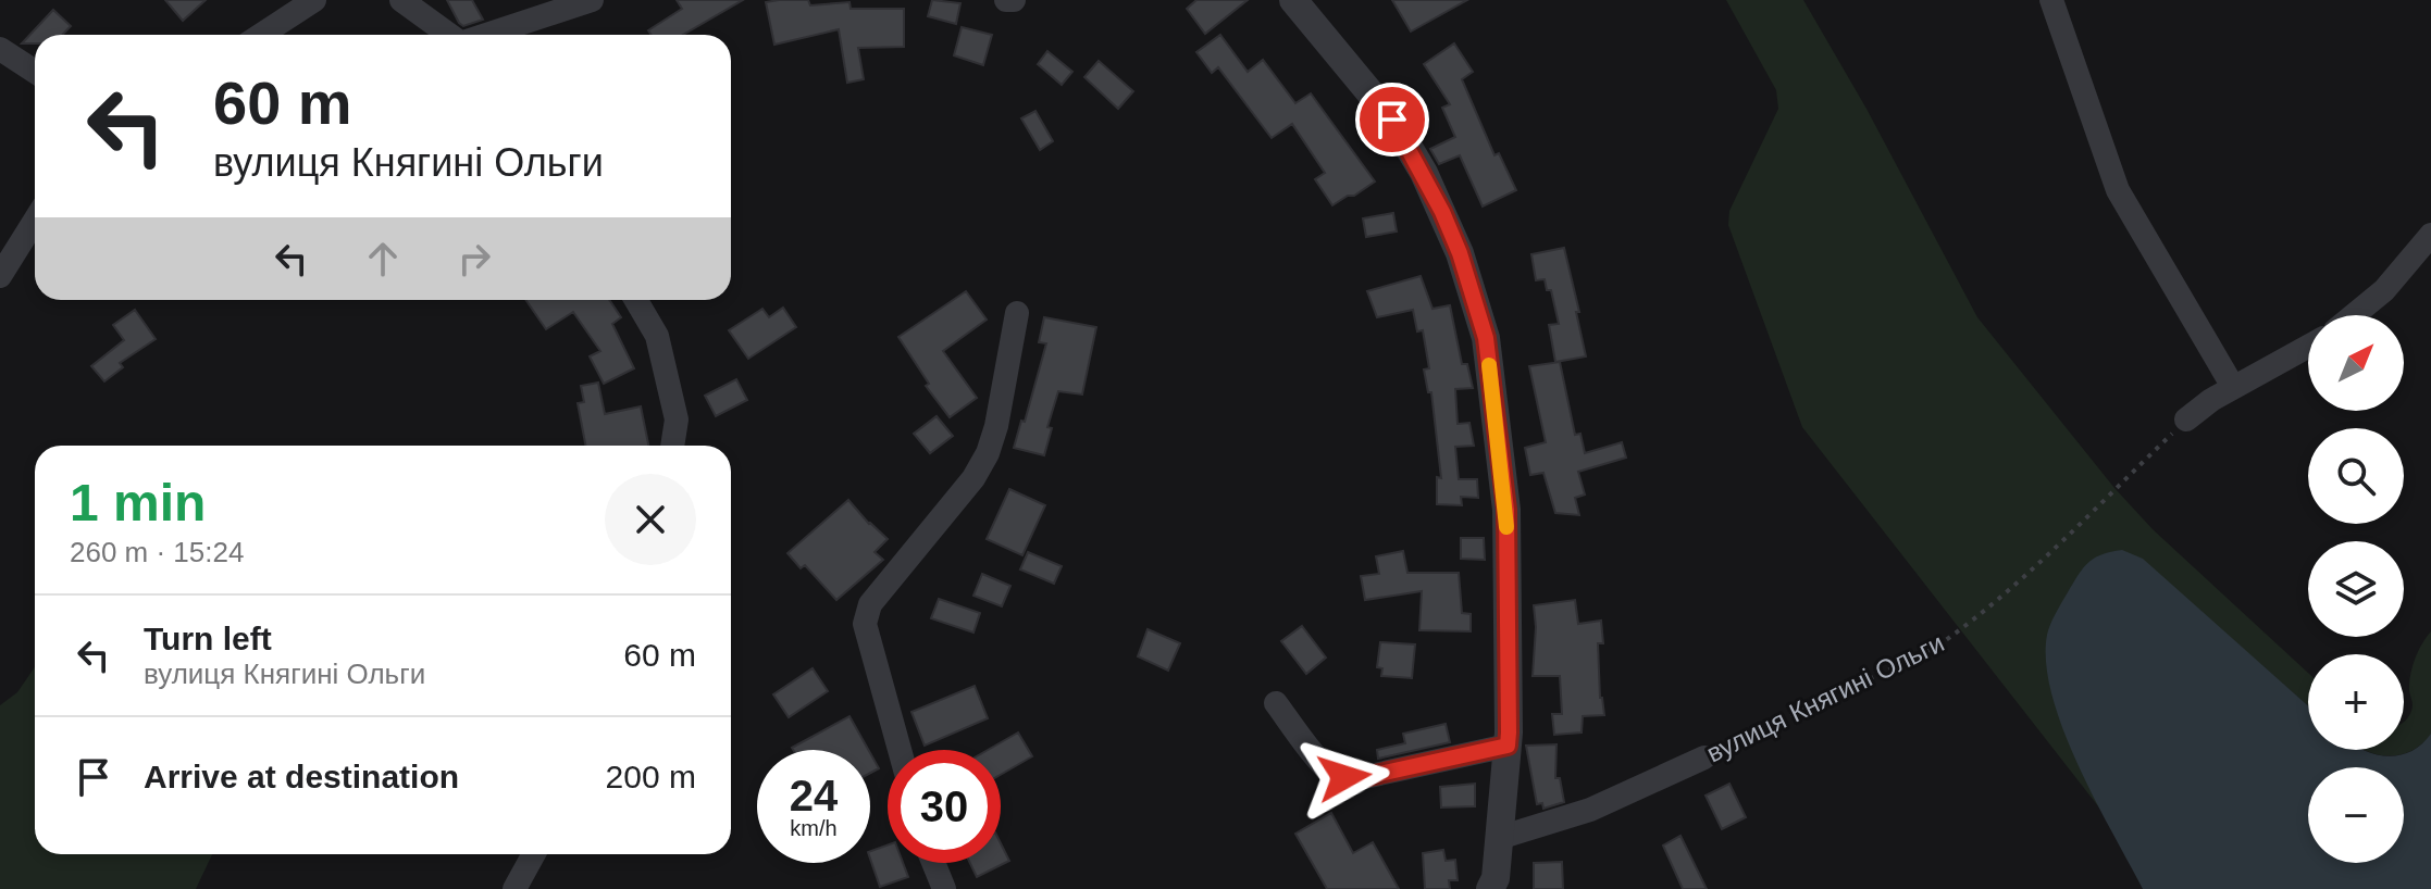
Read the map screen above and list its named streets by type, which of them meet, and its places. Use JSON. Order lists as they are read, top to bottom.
{
  "streets": {
    "street": ["вулиця Княгині Ольги"]
  },
  "north": "top right",
  "page": {
    "turn": ["60 m", "вулиця Княгині Ольги"],
    "map_buttons": ["+", "−"],
    "heading": ["1 min", "260 m · 15:24"],
    "list": [
      {
        "name": "Turn left",
        "note": "вулиця Княгині Ольги",
        "value": "60 m"
      },
      {
        "name": "Arrive at destination",
        "value": "200 m"
      }
    ],
    "speed": "24 km/h",
    "limit": "30"
  }
}
